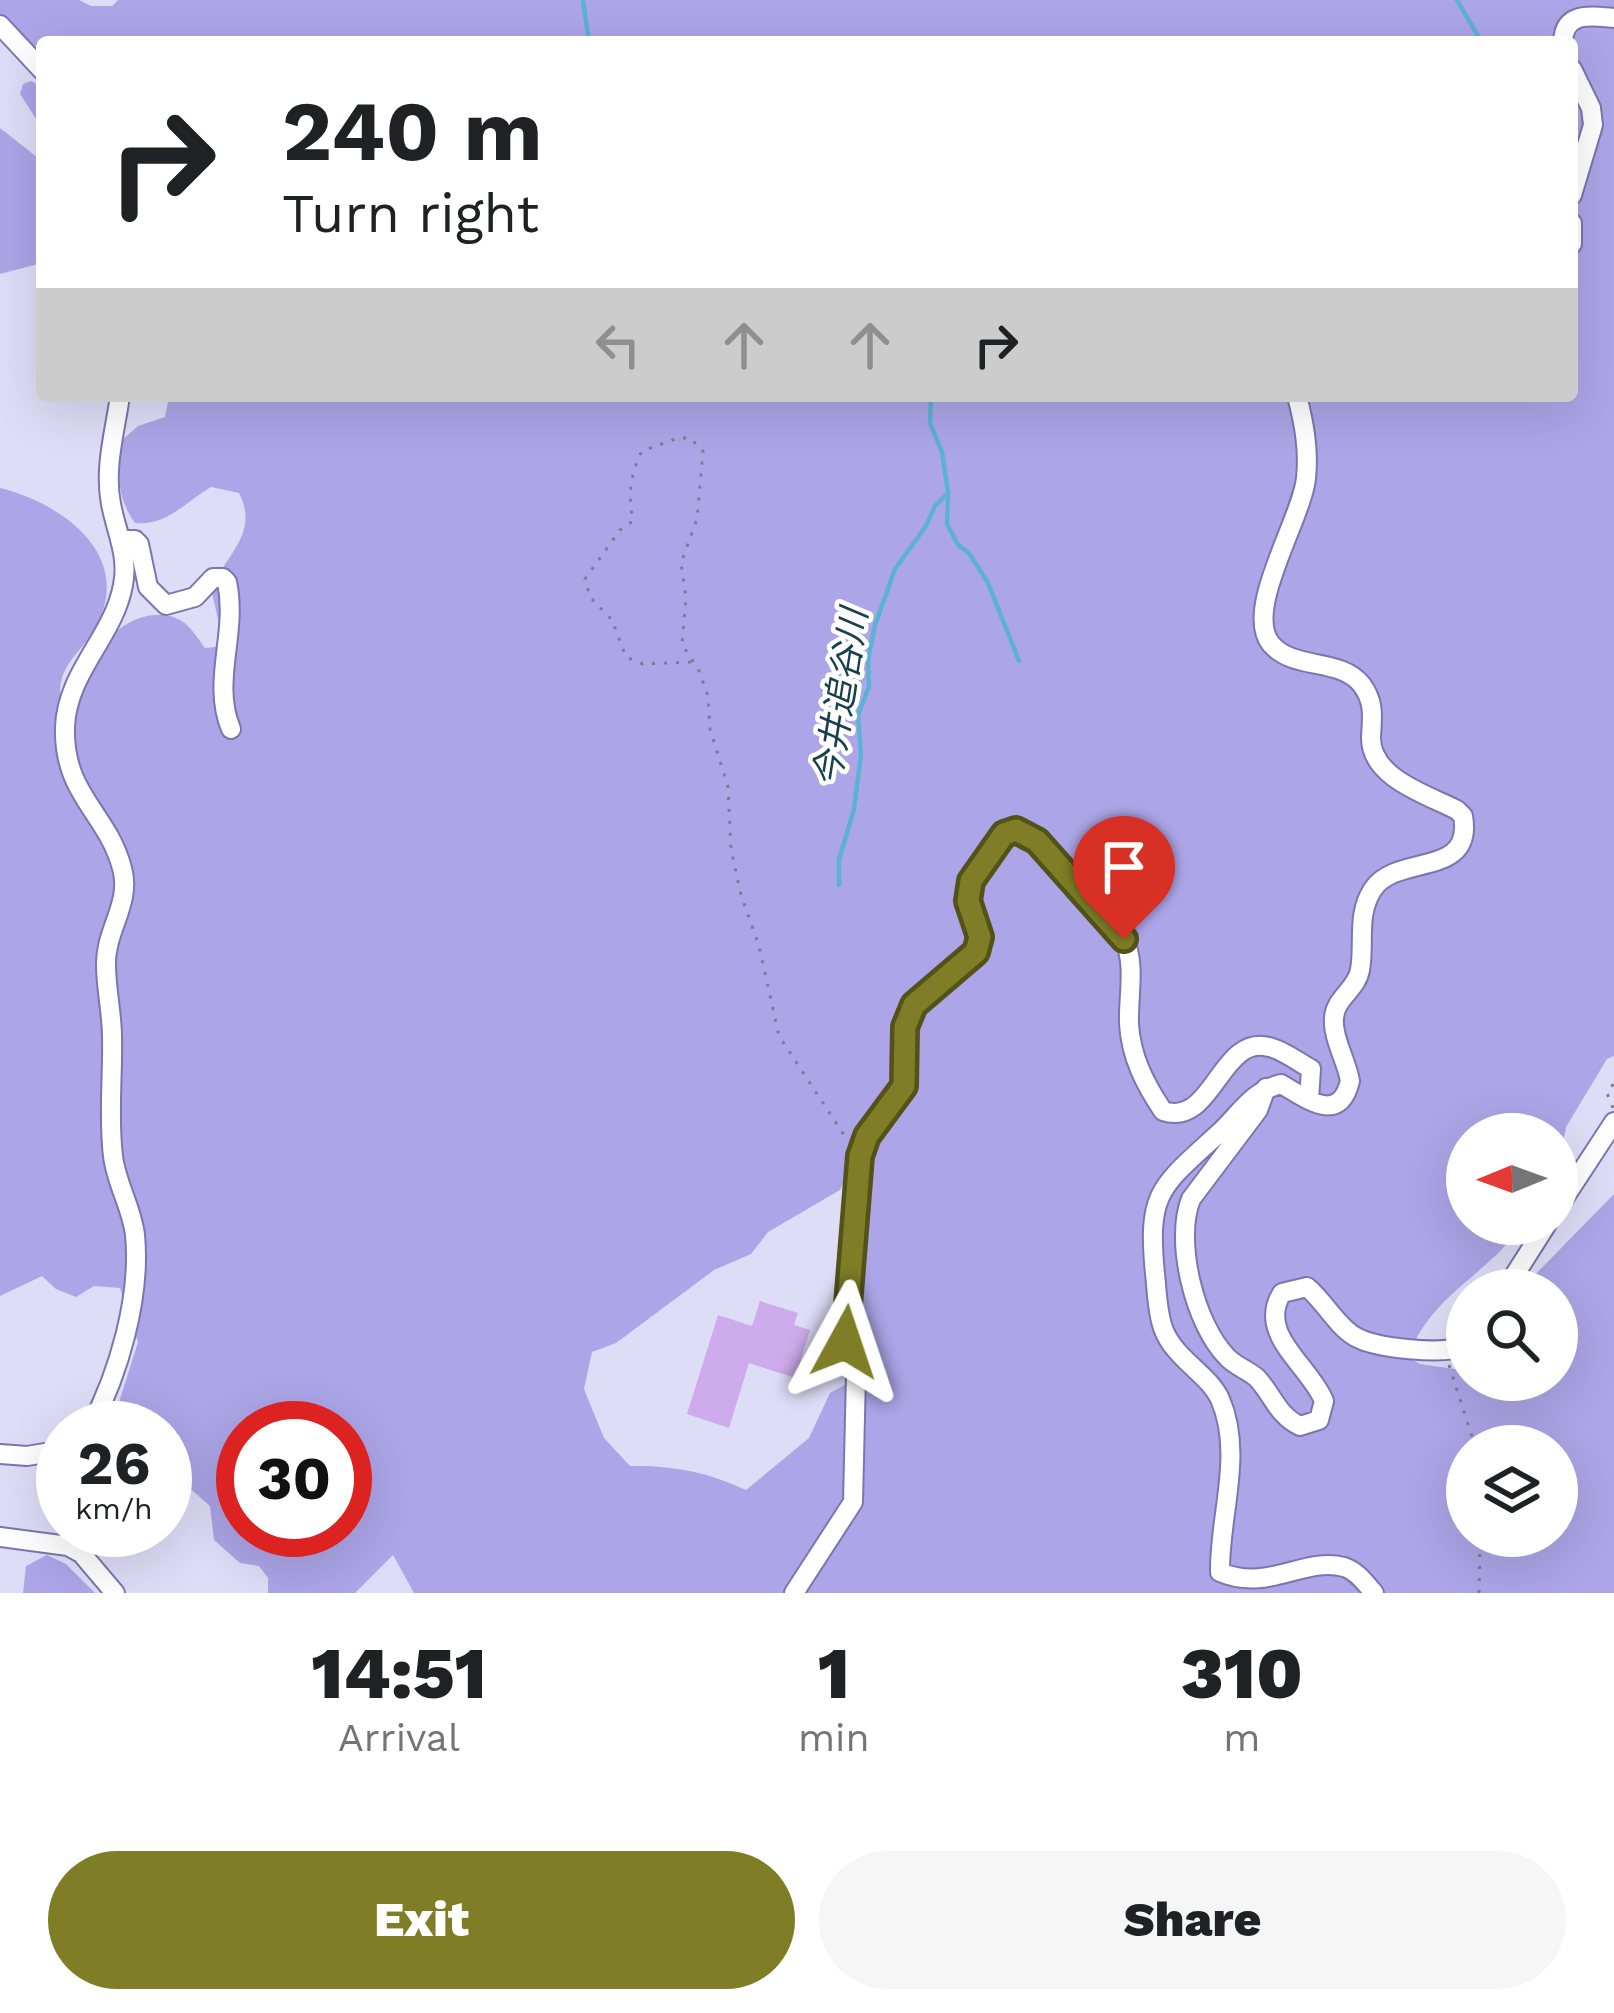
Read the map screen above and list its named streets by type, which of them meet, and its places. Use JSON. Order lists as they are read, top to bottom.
{
  "water": ["今井追谷川"],
  "north": "left",
  "page": {
    "turn": ["240 m", "Turn right"],
    "speed": "26 km/h",
    "limit": "30",
    "eta": [
      "14:51",
      "Arrival",
      "1",
      "min",
      "310",
      "m"
    ],
    "buttons": ["Exit", "Share"]
  }
}
